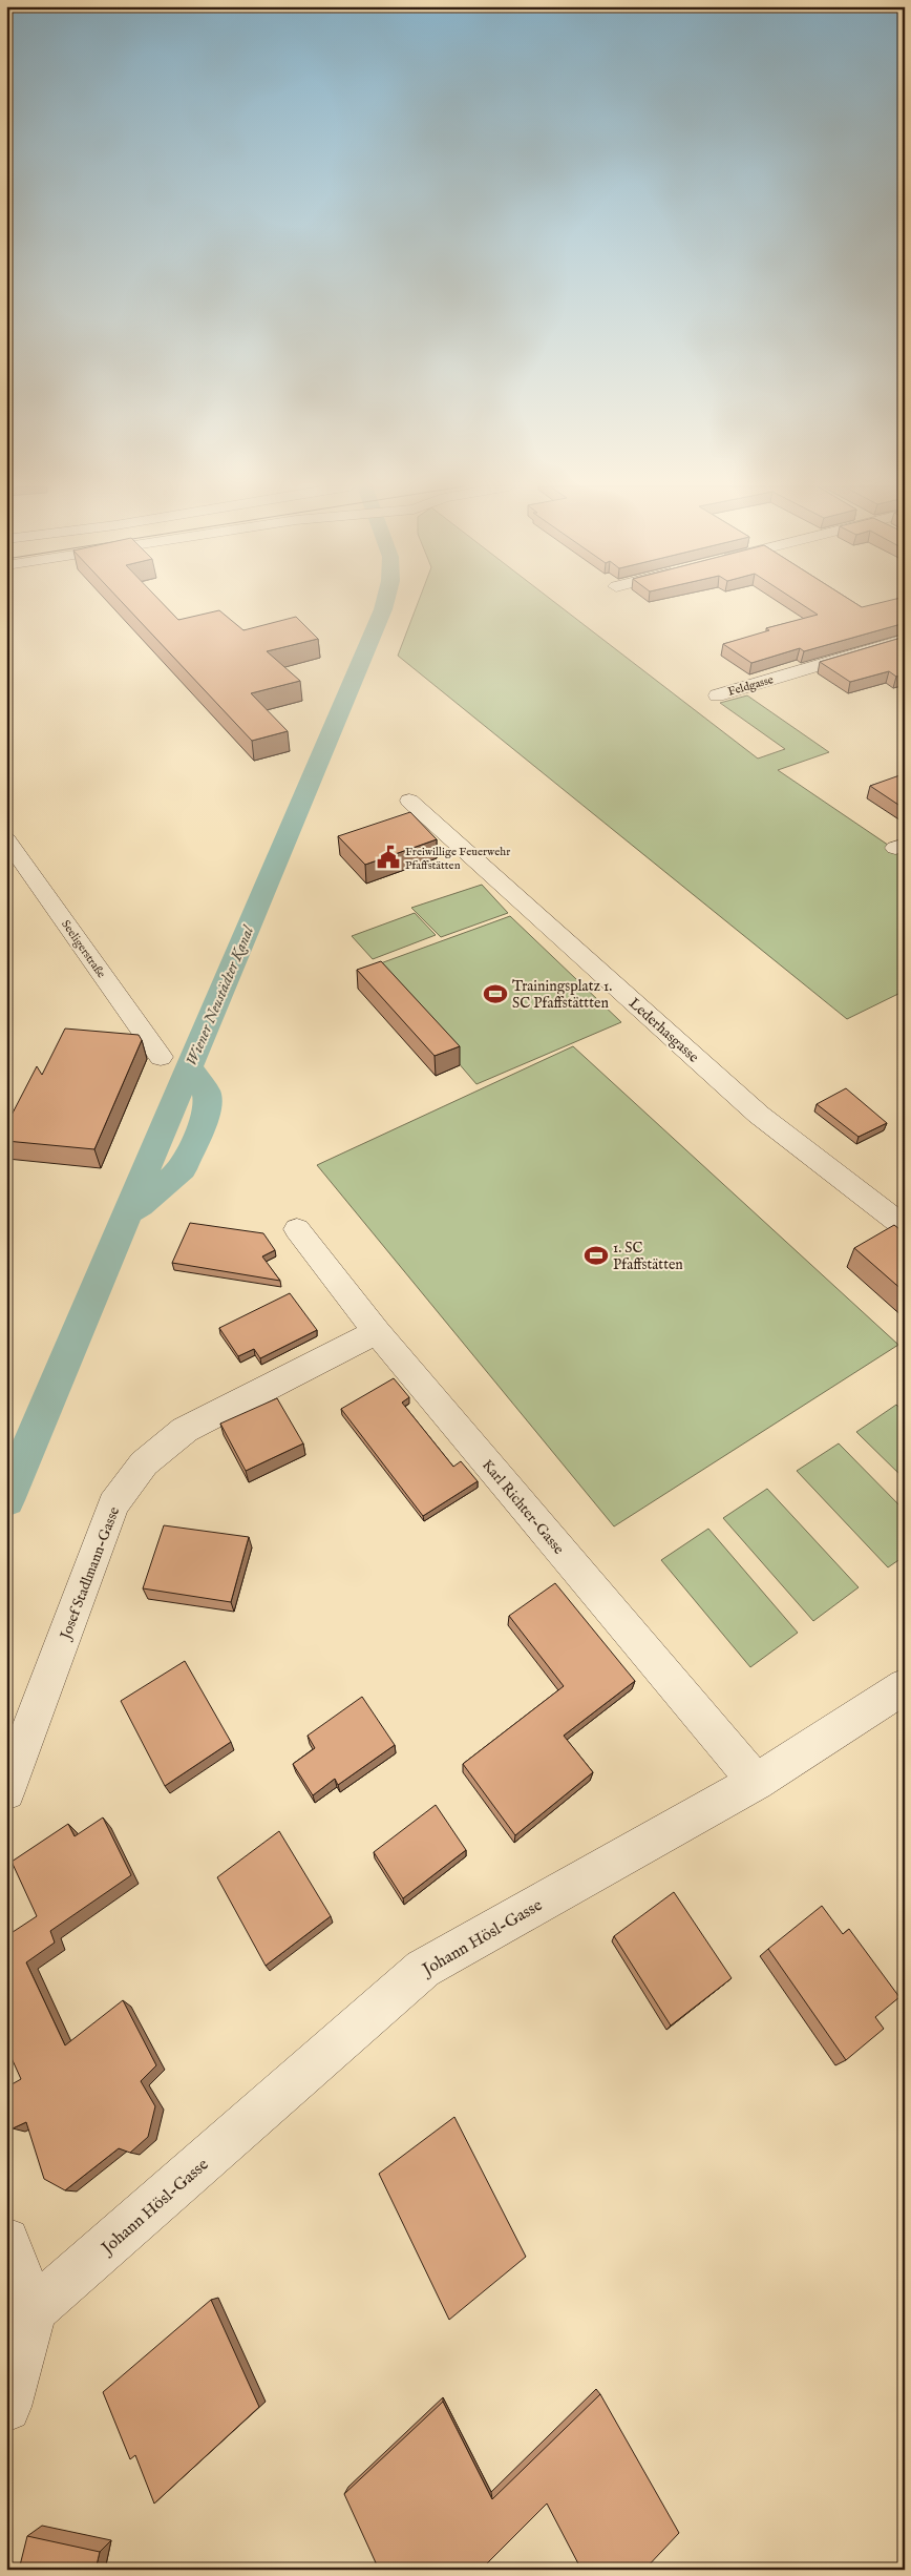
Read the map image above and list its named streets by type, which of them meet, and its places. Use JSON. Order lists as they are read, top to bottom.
{
  "streets": {
    "street": [
      "Feldgasse",
      "Seeligerstraße",
      "Lederhasgasse",
      "Karl Richter-Gasse",
      "Josef Stadlmann-Gasse",
      "Johann Hösl-Gasse"
    ]
  },
  "crossings": [
    ["Karl Richter-Gasse", "Josef Stadlmann-Gasse"],
    ["Karl Richter-Gasse", "Johann Hösl-Gasse"]
  ],
  "water": ["Wiener Neustädter Kanal"],
  "places": {
    "public building": ["Freiwillige Feuerwehr Pfaffstätten"],
    "sports": ["Trainingsplatz 1. SC Pfaffstättten", "1. SC Pfaffstätten"]
  }
}
